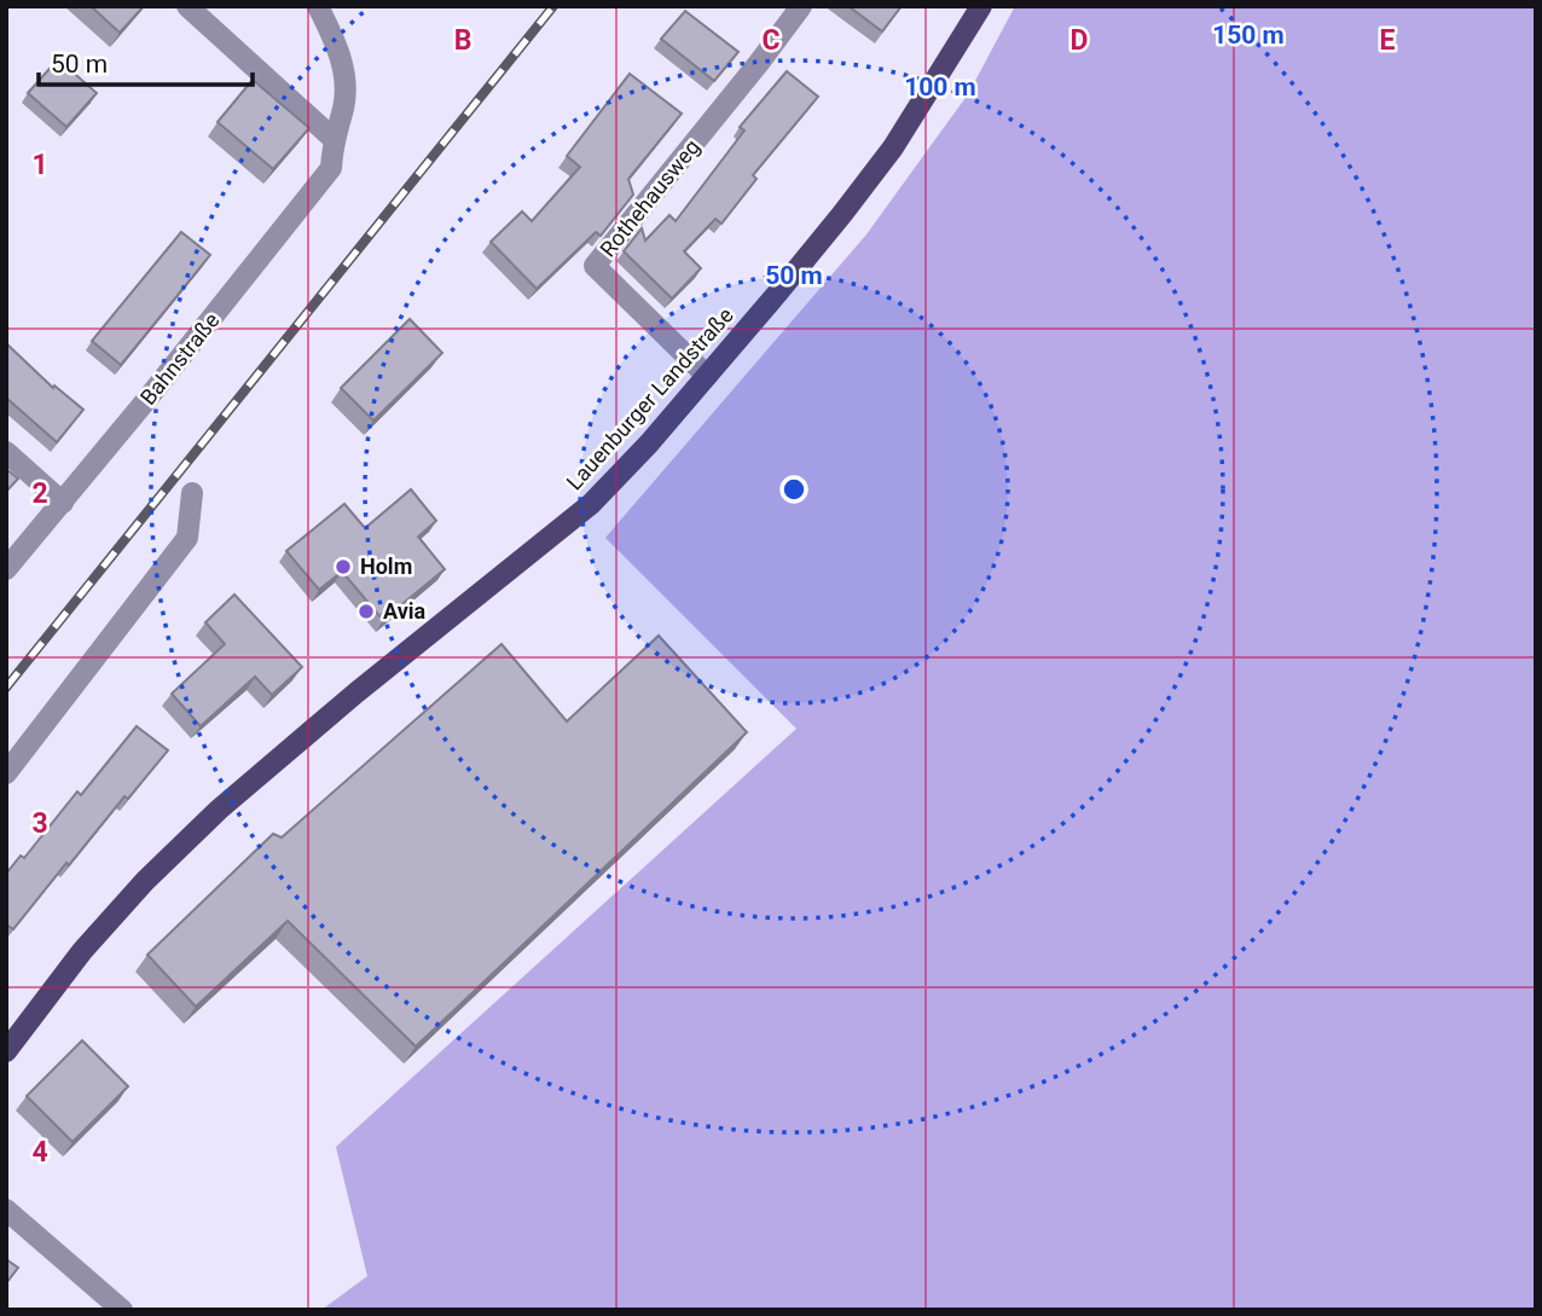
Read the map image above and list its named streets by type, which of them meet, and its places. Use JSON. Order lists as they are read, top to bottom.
{
  "streets": {
    "main road": ["Lauenburger Landstraße"],
    "street": ["Rothehausweg", "Bahnstraße"]
  },
  "crossings": [
    ["Rothehausweg", "Lauenburger Landstraße"]
  ],
  "places": ["Holm", "Avia"],
  "scale_bar": "50 m",
  "grid": {
    "columns": [
      "B",
      "C",
      "D",
      "E"
    ],
    "rows": [
      "1",
      "2",
      "3",
      "4"
    ]
  },
  "rings": ["150 m", "100 m", "50 m"]
}
